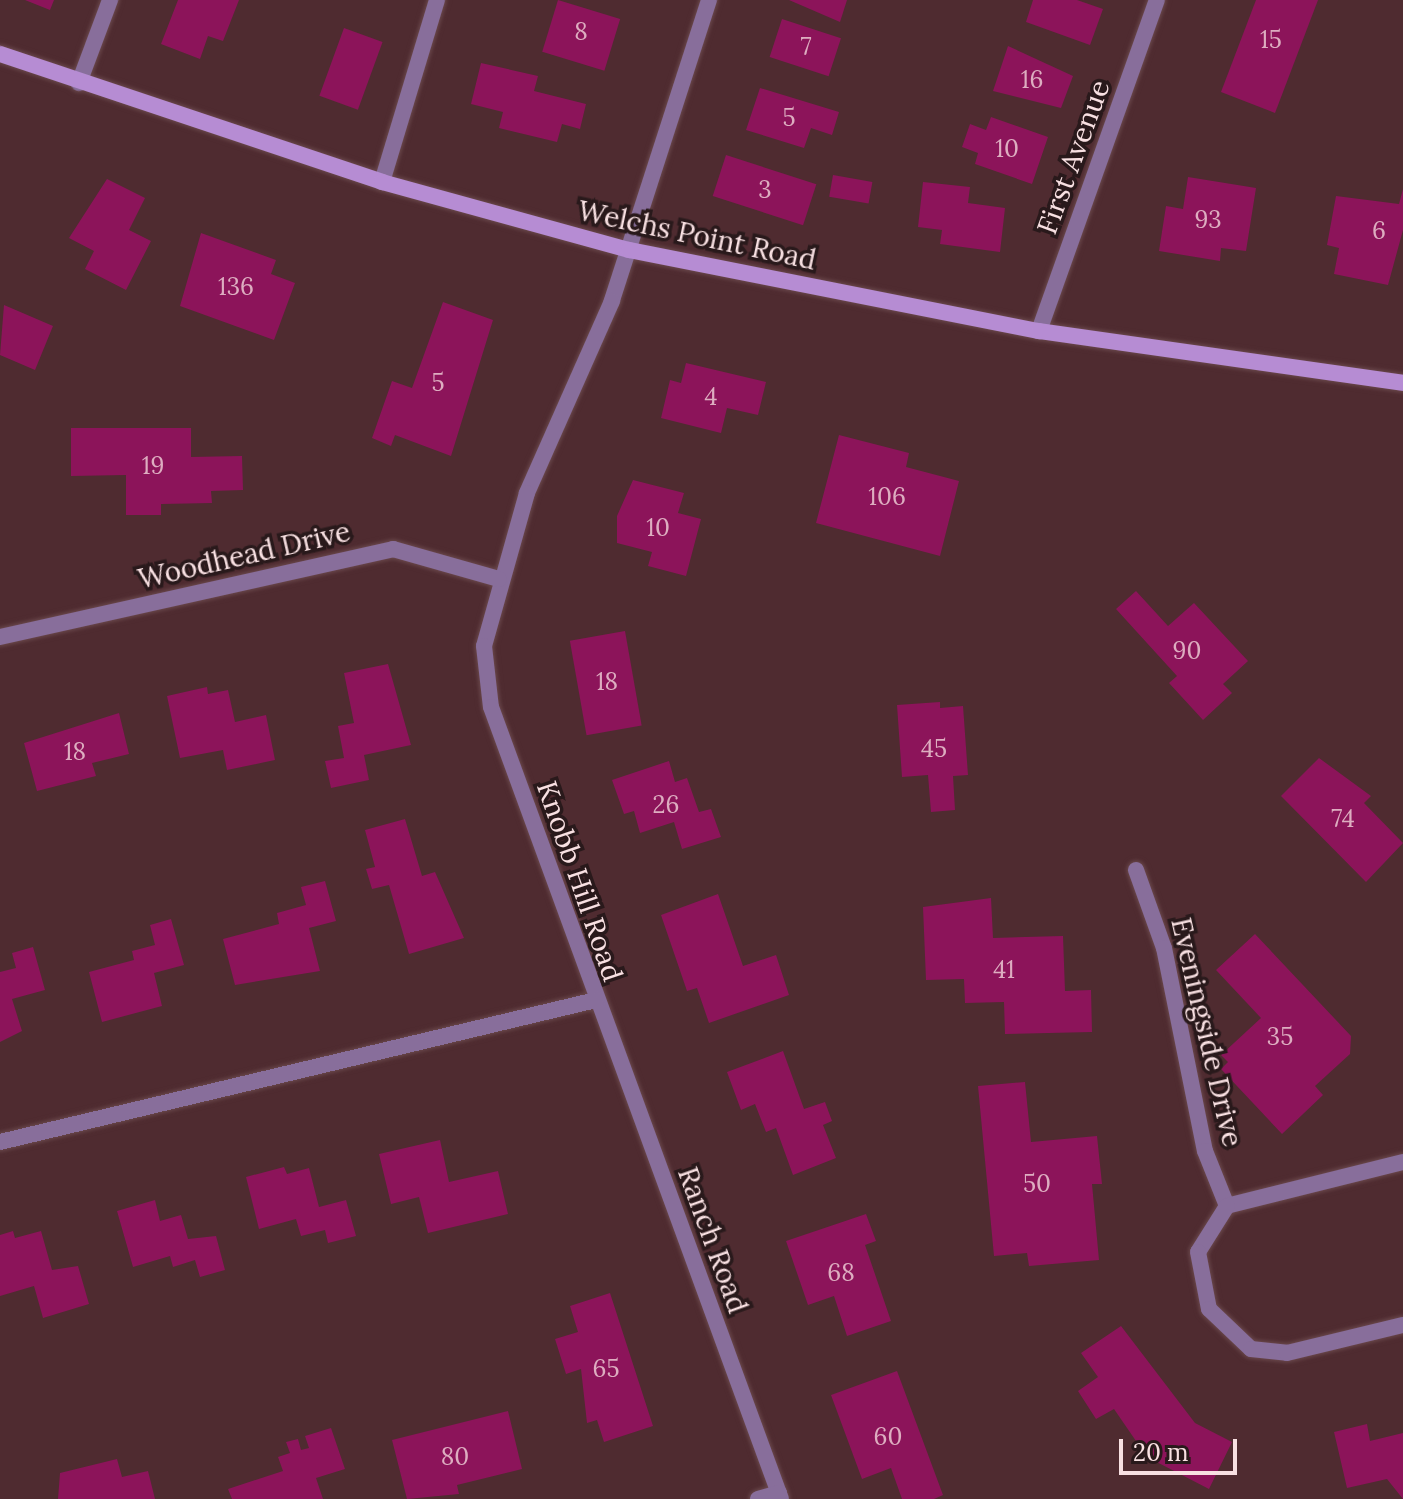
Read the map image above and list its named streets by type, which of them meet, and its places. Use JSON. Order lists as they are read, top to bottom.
{
  "streets": {
    "main road": ["Welchs Point Road"],
    "street": [
      "First Avenue",
      "Woodhead Drive",
      "Knobb Hill Road",
      "Eveningside Drive",
      "Ranch Road"
    ]
  },
  "crossings": [
    ["First Avenue", "Welchs Point Road"],
    ["Welchs Point Road", "Knobb Hill Road"],
    ["Woodhead Drive", "Knobb Hill Road"],
    ["Knobb Hill Road", "Ranch Road"]
  ],
  "house_numbers": [
    "8",
    "15",
    "7",
    "16",
    "5",
    "10",
    "3",
    "93",
    "6",
    "136",
    "5",
    "4",
    "19",
    "106",
    "10",
    "90",
    "18",
    "45",
    "18",
    "26",
    "74",
    "41",
    "35",
    "50",
    "68",
    "65",
    "60",
    "80"
  ],
  "scale_bar": "20 m"
}
